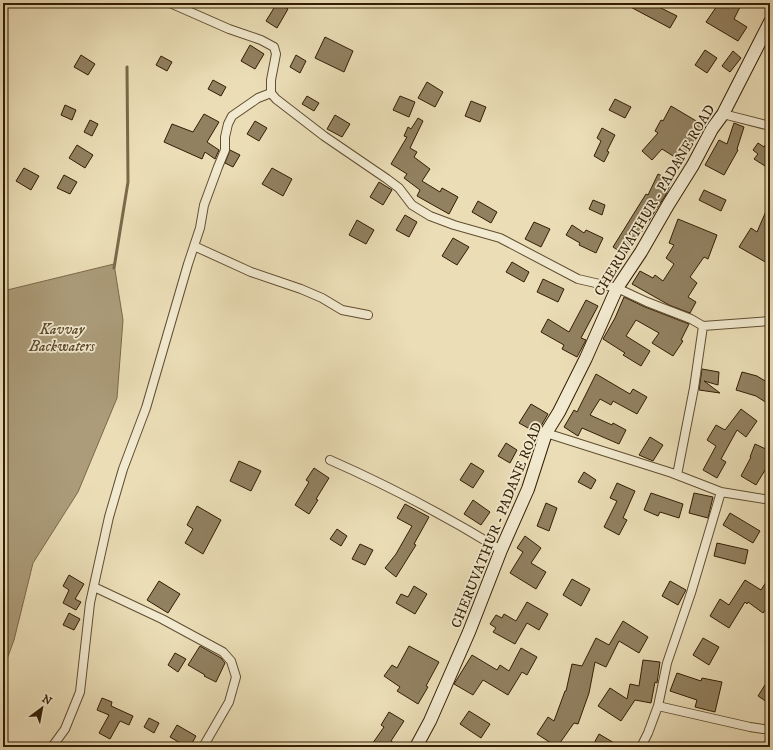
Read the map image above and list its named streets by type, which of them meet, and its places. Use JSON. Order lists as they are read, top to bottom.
{
  "streets": {
    "main road": ["CHERUVATHUR - PADANE ROAD"]
  },
  "water": ["Kavvay Backwaters"],
  "north": "top right"
}
